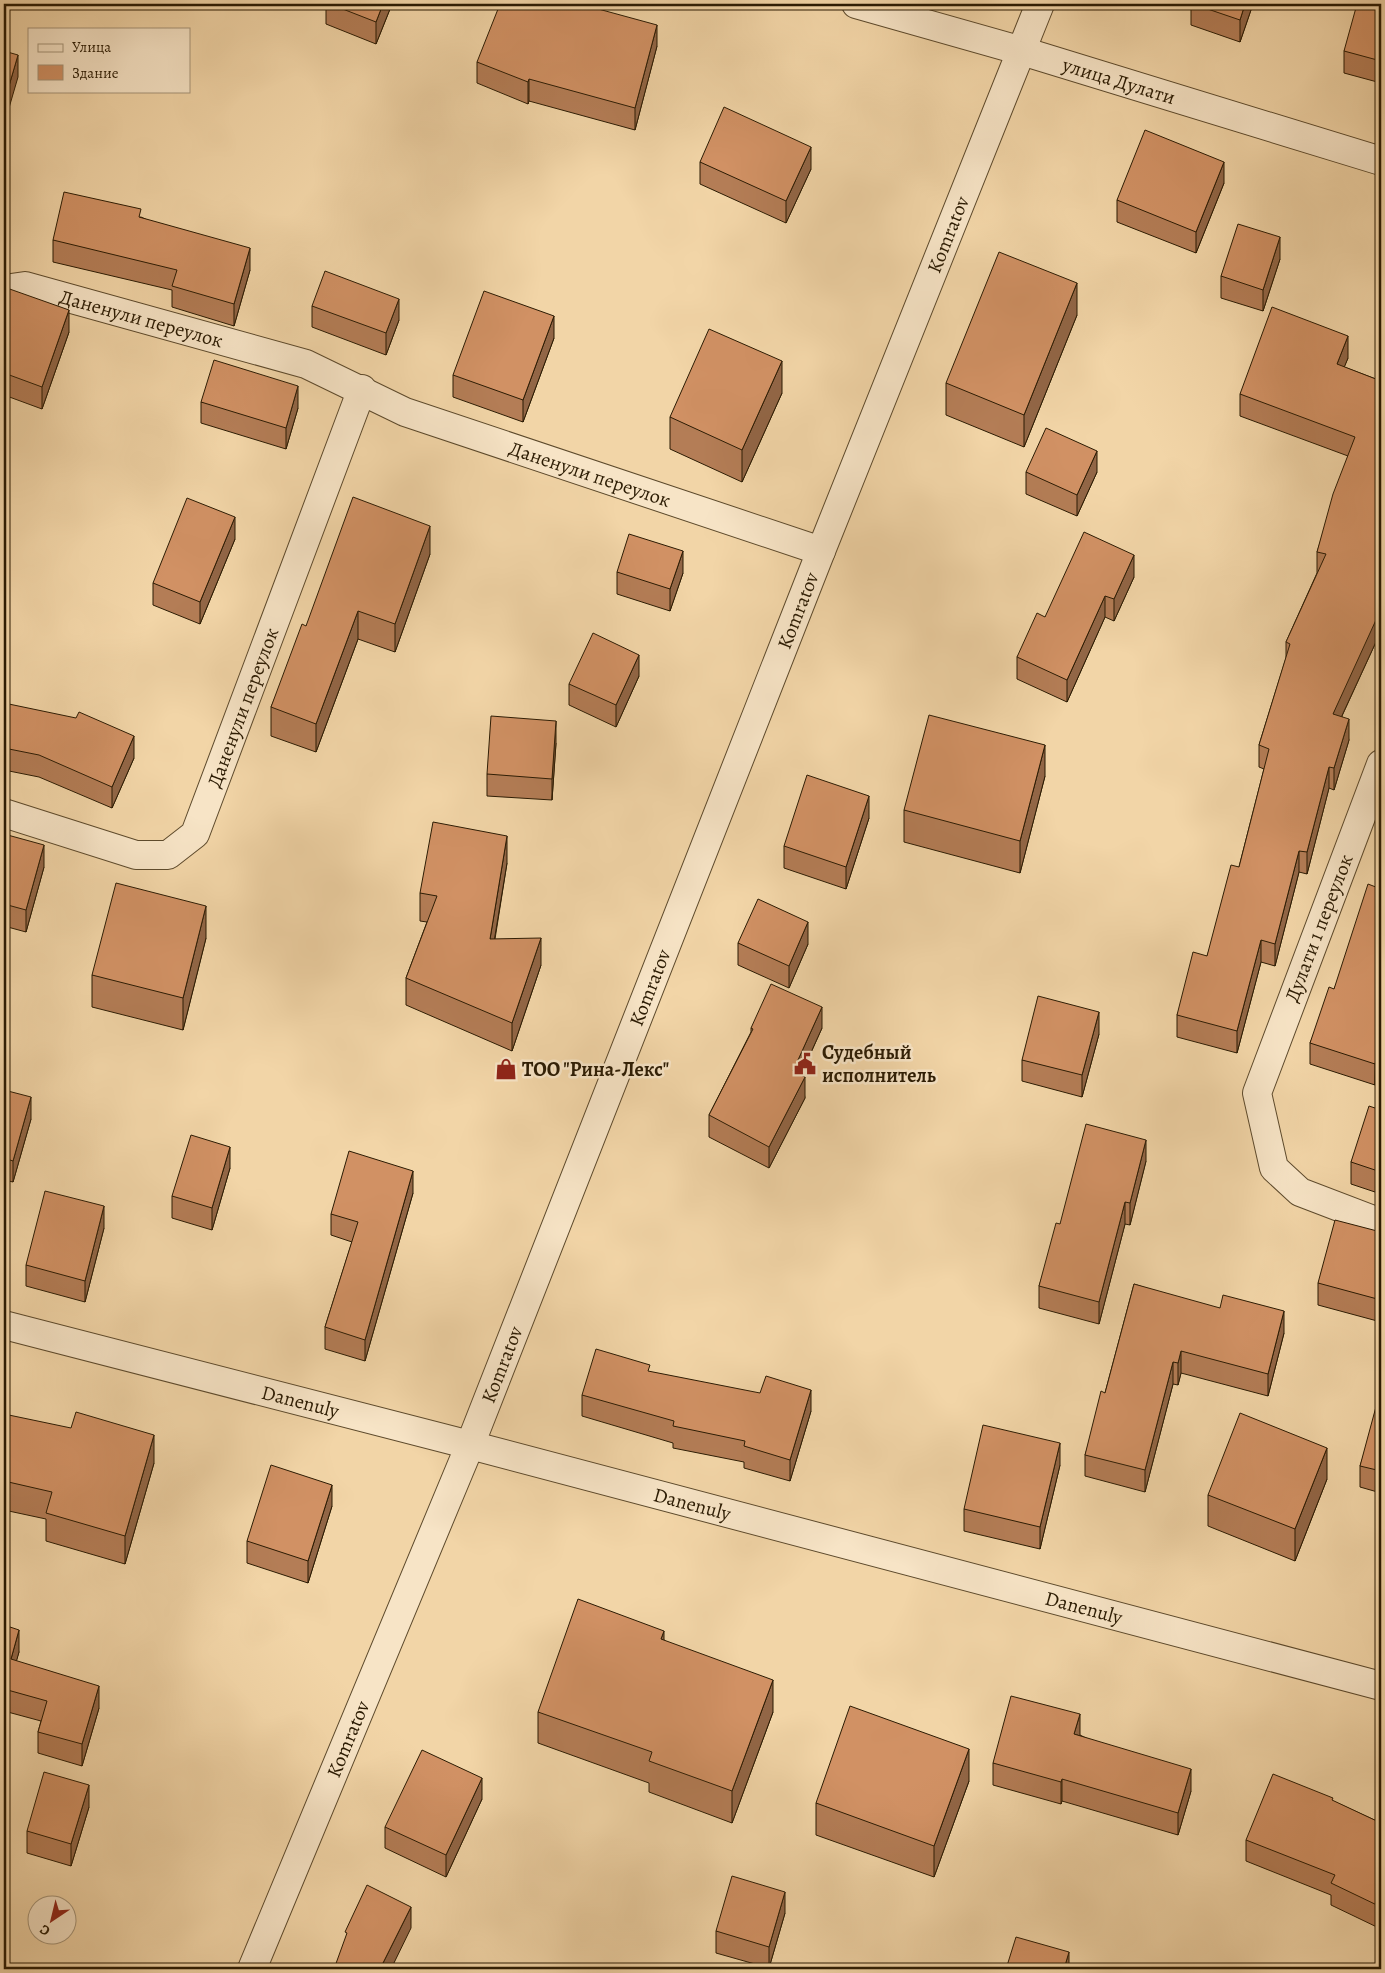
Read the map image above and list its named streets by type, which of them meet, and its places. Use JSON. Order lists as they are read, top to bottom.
{
  "streets": {
    "street": [
      "улица Дулати",
      "Komratov",
      "Даненули переулок",
      "Дулати 1 переулок",
      "Danenuly"
    ]
  },
  "crossings": [
    ["улица Дулати", "Komratov"],
    ["Komratov", "Даненули переулок"],
    ["Komratov", "Danenuly"]
  ],
  "places": {
    "public building": ["Судебный исполнитель"],
    "shop": ["ТОО \"Рина-Лекс\""]
  },
  "legend": ["Улица", "Здание"],
  "north": "bottom left"
}
